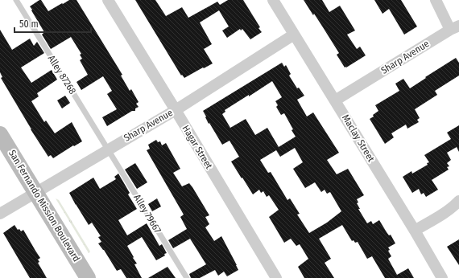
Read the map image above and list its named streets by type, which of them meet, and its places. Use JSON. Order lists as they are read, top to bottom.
{
  "streets": {
    "main road": ["San Fernando Mission Boulevard"],
    "street": ["Sharp Avenue", "Maclay Street", "Hagar Street"],
    "lane": ["Alley 87268", "Alley 79667"]
  },
  "crossings": [
    ["Sharp Avenue", "Alley 87268"],
    ["Sharp Avenue", "Maclay Street"],
    ["Sharp Avenue", "Hagar Street"],
    ["Sharp Avenue", "San Fernando Mission Boulevard"],
    ["Sharp Avenue", "Alley 79667"],
    ["Alley 87268", "Alley 79667"]
  ],
  "scale_bar": "50 m"
}
